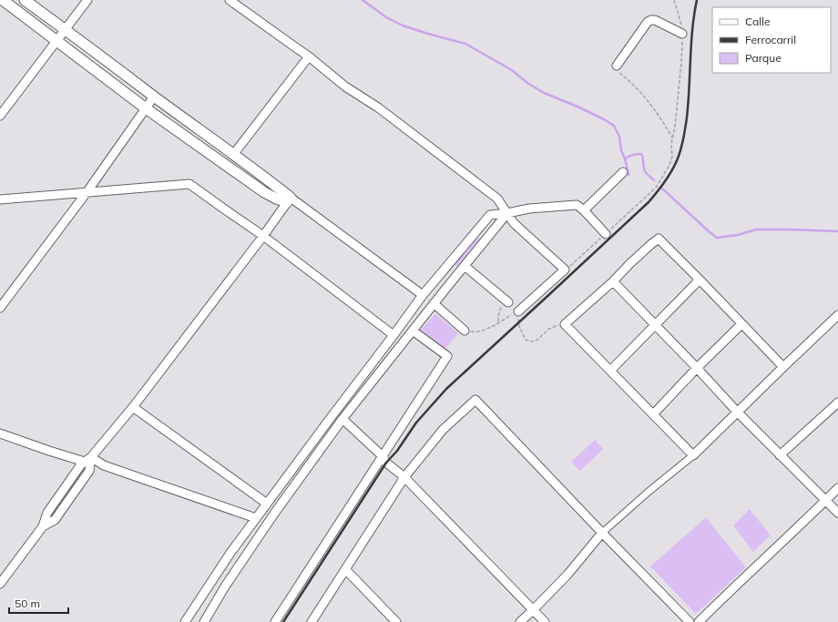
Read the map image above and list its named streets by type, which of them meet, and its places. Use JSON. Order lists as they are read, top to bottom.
{
  "legend": ["Calle", "Ferrocarril", "Parque"],
  "scale_bar": "50 m"
}
